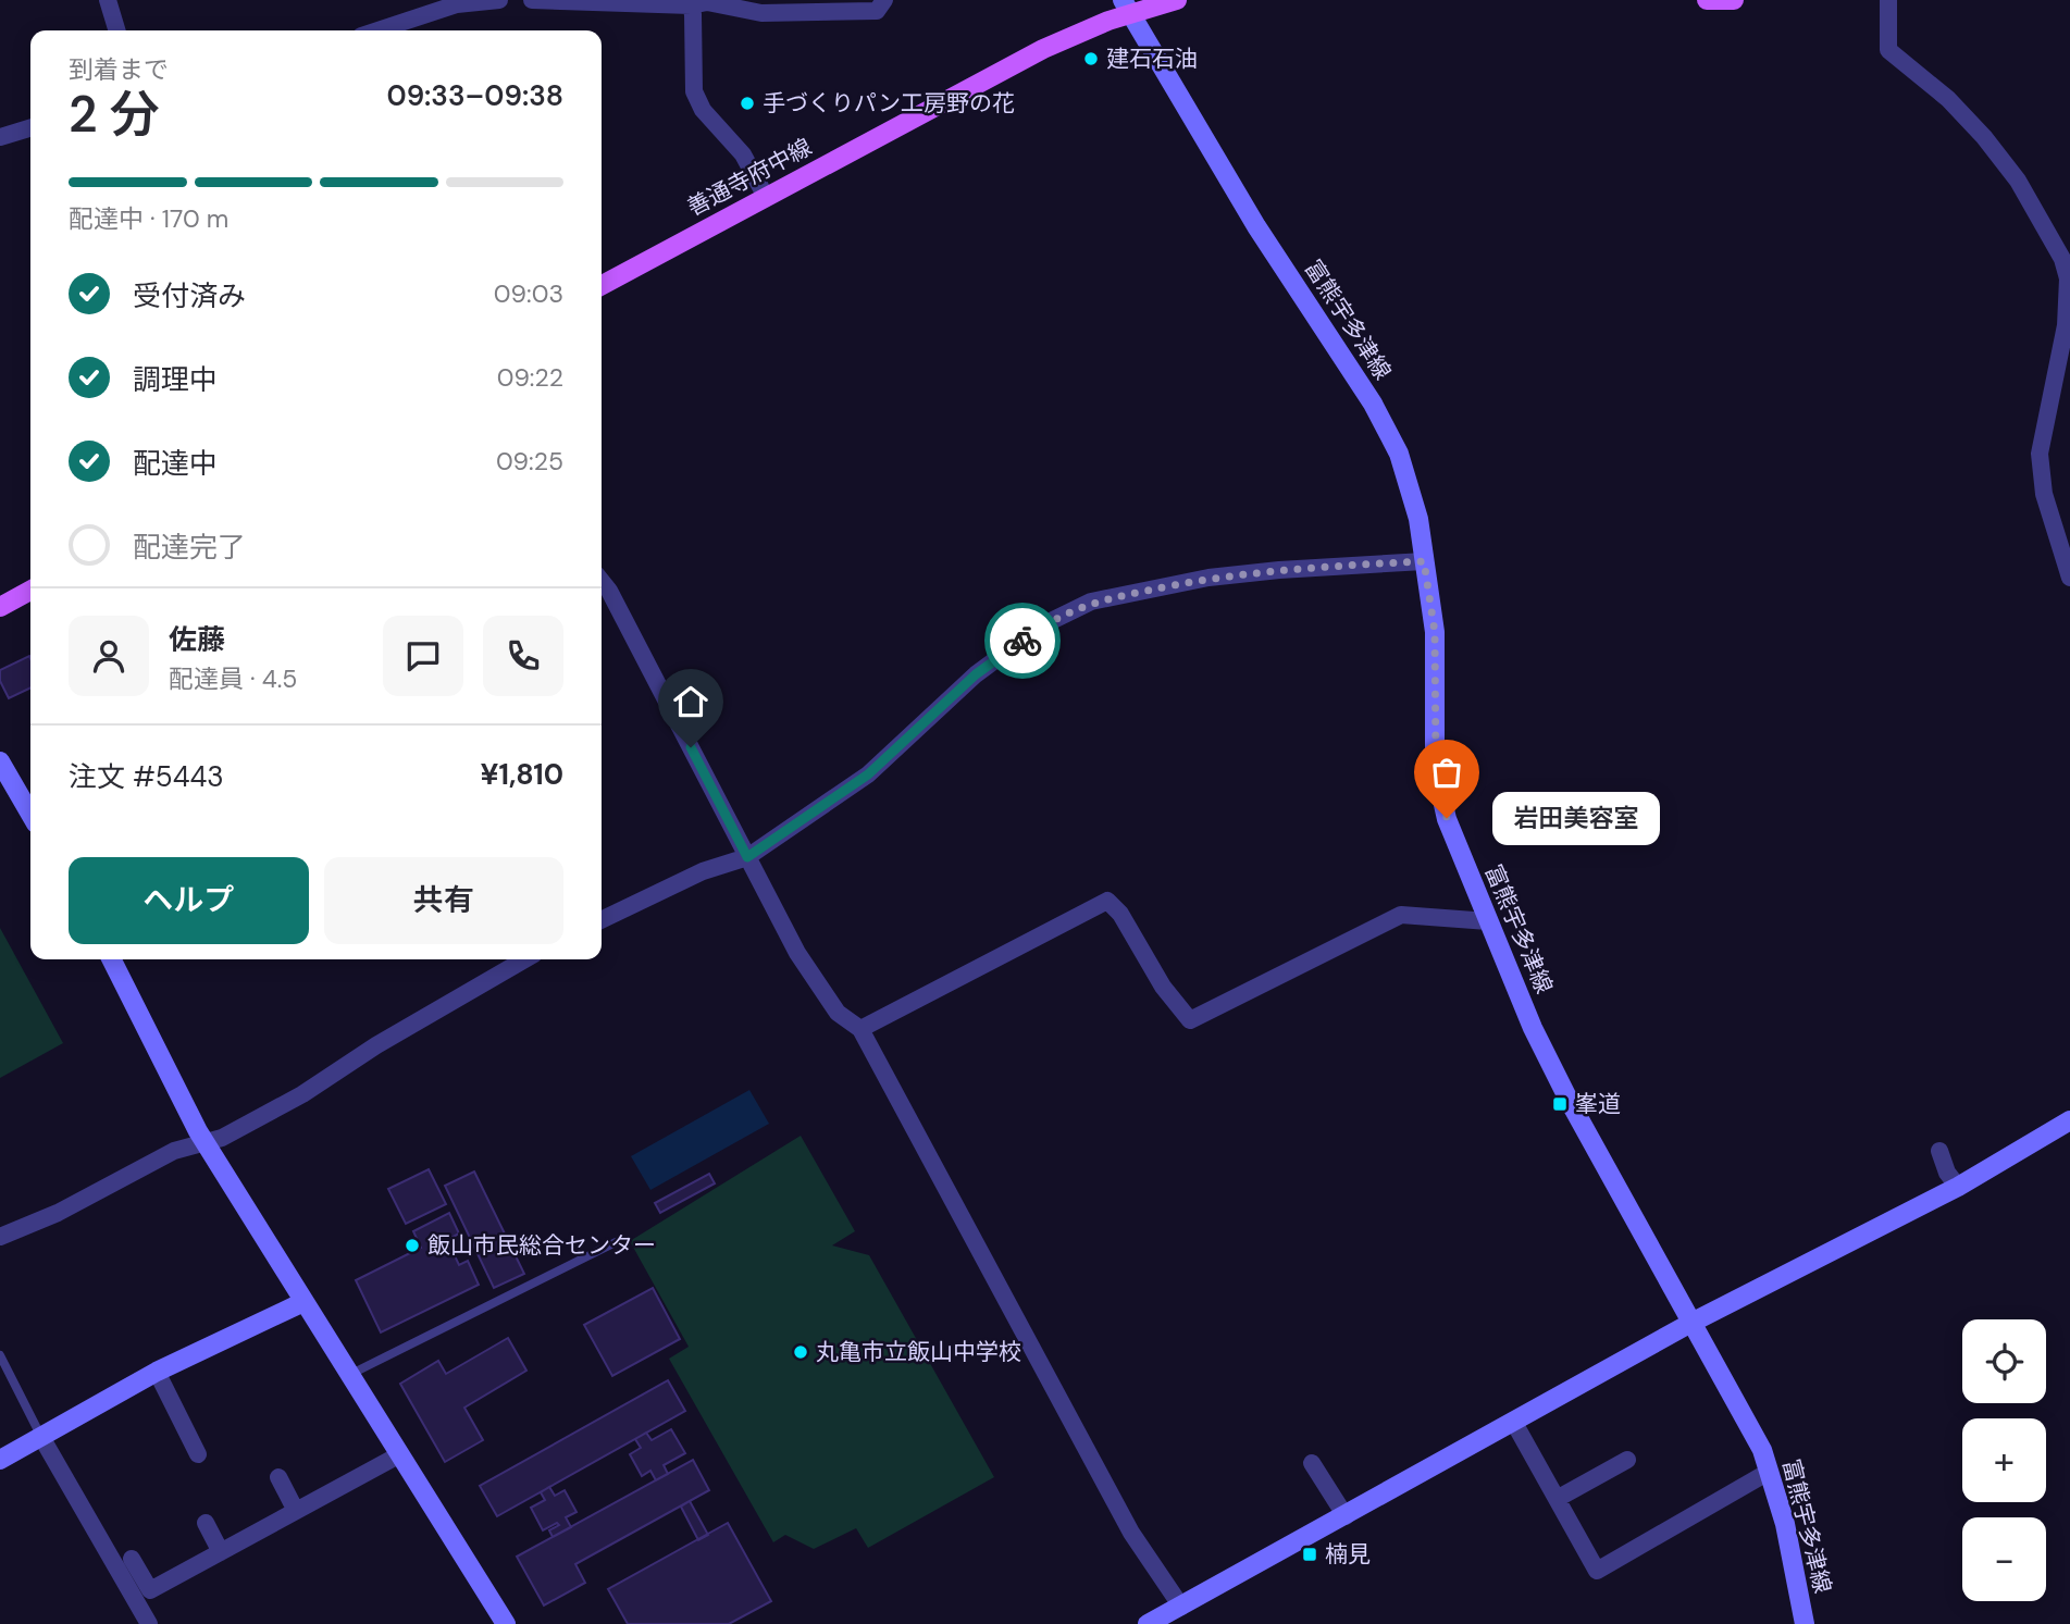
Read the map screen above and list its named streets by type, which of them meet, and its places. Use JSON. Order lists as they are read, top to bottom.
{
  "streets": {
    "main road": ["善通寺府中線"],
    "street": ["富熊宇多津線"]
  },
  "crossings": [
    ["善通寺府中線", "富熊宇多津線"]
  ],
  "places": {
    "other": [
      "建石石油",
      "手づくりパン工房野の花",
      "岩田美容室",
      "飯山市民総合センター",
      "丸亀市立飯山中学校"
    ],
    "transit": ["峯道", "楠見"]
  },
  "page": {
    "heading": ["2 分", "到着まで", "09:33–09:38"],
    "panel": [
      "佐藤",
      "配達員 · 4.5",
      "注文 #5443",
      "¥1,810"
    ],
    "bar": "配達中 · 170 m",
    "list": [
      ["受付済み", "09:03"],
      ["調理中", "09:22"],
      ["配達中", "09:25"],
      "配達完了"
    ],
    "bubble": "岩田美容室",
    "buttons": ["ヘルプ", "共有"],
    "map_buttons": ["+", "−"]
  }
}
